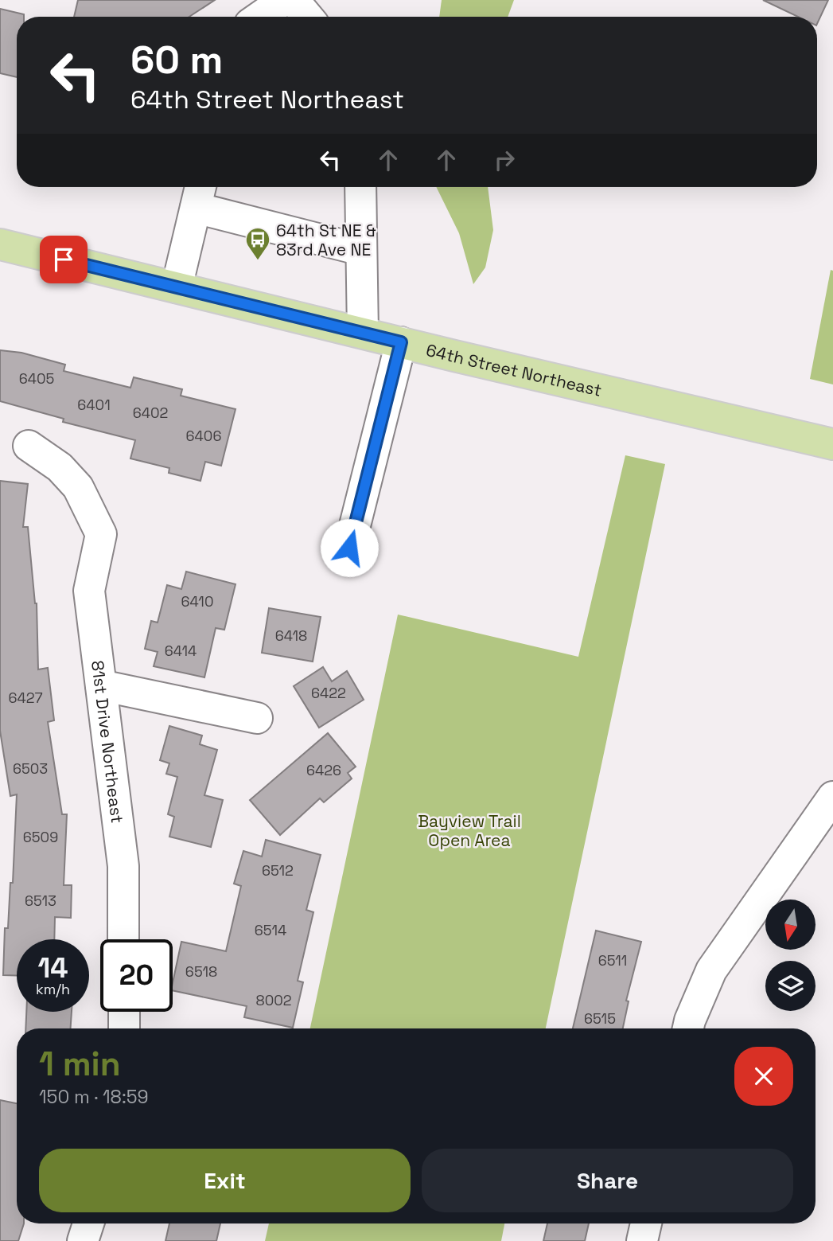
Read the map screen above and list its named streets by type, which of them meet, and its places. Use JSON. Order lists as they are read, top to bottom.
{
  "streets": {
    "main road": ["64th Street Northeast"],
    "street": ["81st Drive Northeast"]
  },
  "parks": ["Bayview Trail Open Area"],
  "places": {
    "bus stop": ["64th St NE & 83rd Ave NE"]
  },
  "house_numbers": [
    "6405",
    "6401",
    "6402",
    "6406",
    "6410",
    "6418",
    "6414",
    "6422",
    "6427",
    "6503",
    "6426",
    "6509",
    "6512",
    "6513",
    "6514",
    "6511",
    "6518",
    "8002",
    "6515"
  ],
  "north": "bottom",
  "page": {
    "turn": ["60 m", "64th Street Northeast"],
    "speed": "14 km/h",
    "limit": "20",
    "heading": ["1 min", "150 m · 18:59"],
    "buttons": ["Exit", "Share"]
  }
}
